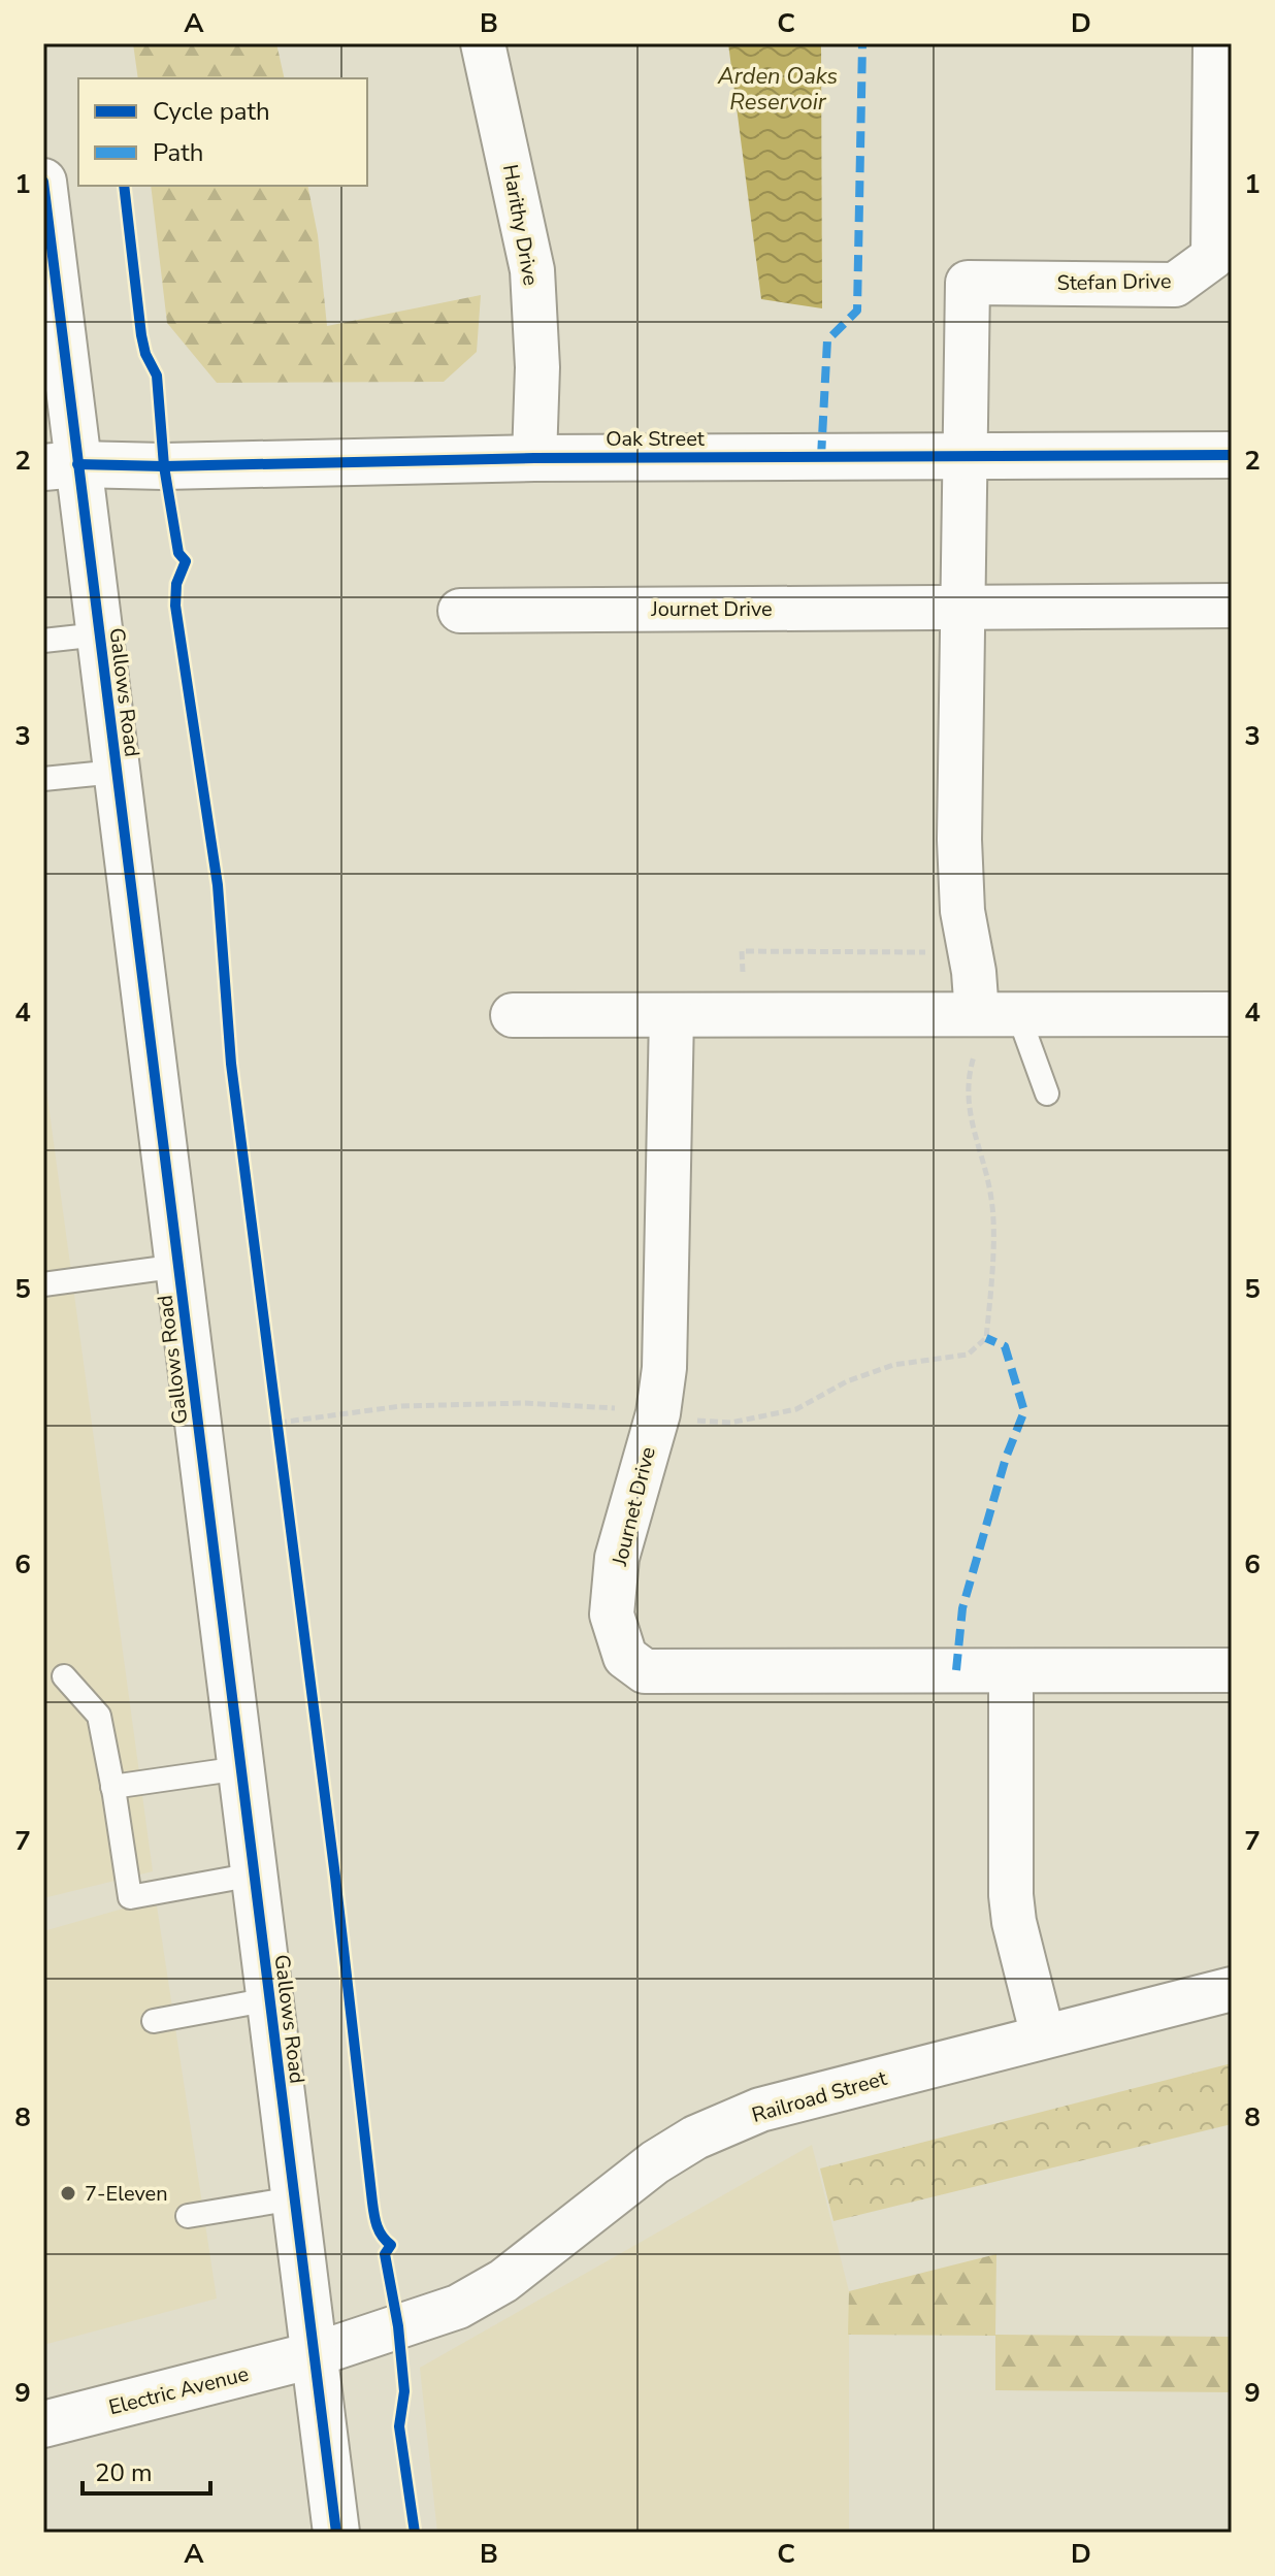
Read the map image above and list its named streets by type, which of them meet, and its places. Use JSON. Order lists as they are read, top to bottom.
{
  "streets": {
    "main road": ["Oak Street", "Gallows Road", "Electric Avenue"],
    "street": [
      "Harithy Drive",
      "Stefan Drive",
      "Journet Drive",
      "Railroad Street"
    ]
  },
  "crossings": [
    ["Harithy Drive", "Oak Street"],
    ["Stefan Drive", "Oak Street"],
    ["Oak Street", "Gallows Road"],
    ["Gallows Road", "Railroad Street"],
    ["Gallows Road", "Electric Avenue"],
    ["Railroad Street", "Electric Avenue"]
  ],
  "water": ["Arden Oaks Reservoir"],
  "places": ["7-Eleven"],
  "legend": ["Cycle path", "Path"],
  "scale_bar": "20 m",
  "grid": {
    "columns": [
      "A",
      "B",
      "C",
      "D"
    ],
    "rows": [
      "1",
      "2",
      "3",
      "4",
      "5",
      "6",
      "7",
      "8",
      "9"
    ]
  }
}
